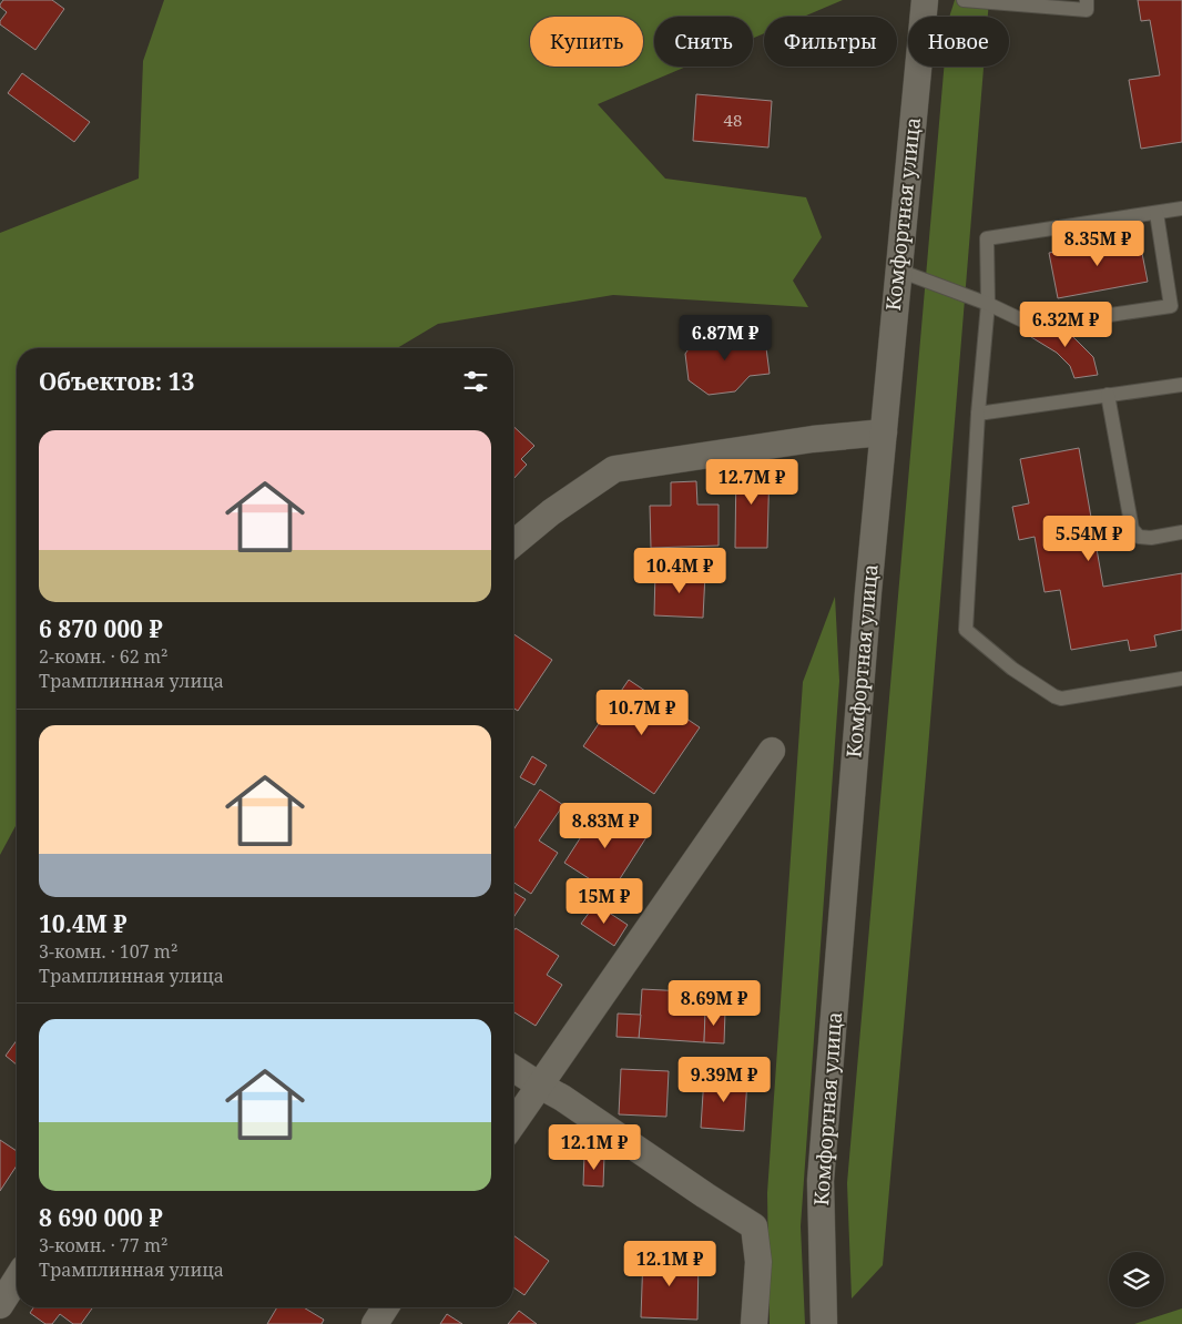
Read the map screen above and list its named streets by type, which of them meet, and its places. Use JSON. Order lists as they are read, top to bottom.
{
  "streets": {
    "street": ["Комфортная улица"]
  },
  "house_numbers": ["48"],
  "page": {
    "chip": [
      "Купить",
      "Снять",
      "Фильтры",
      "Новое"
    ],
    "price": [
      "8.35M ₽",
      "6.32M ₽",
      "6.87M ₽",
      "12.7M ₽",
      "5.54M ₽",
      "10.4M ₽",
      "10.7M ₽",
      "8.83M ₽",
      "15M ₽",
      "8.69M ₽",
      "9.39M ₽",
      "12.1M ₽",
      "12.1M ₽"
    ],
    "heading": "Объектов: 13",
    "list": [
      {
        "name": "6 870 000 ₽",
        "note": "2-комн. · 62 m² · Трамплинная улица"
      },
      {
        "name": "10.4M ₽",
        "note": "3-комн. · 107 m² · Трамплинная улица"
      },
      {
        "name": "8 690 000 ₽",
        "note": "3-комн. · 77 m² · Трамплинная улица"
      }
    ]
  }
}
